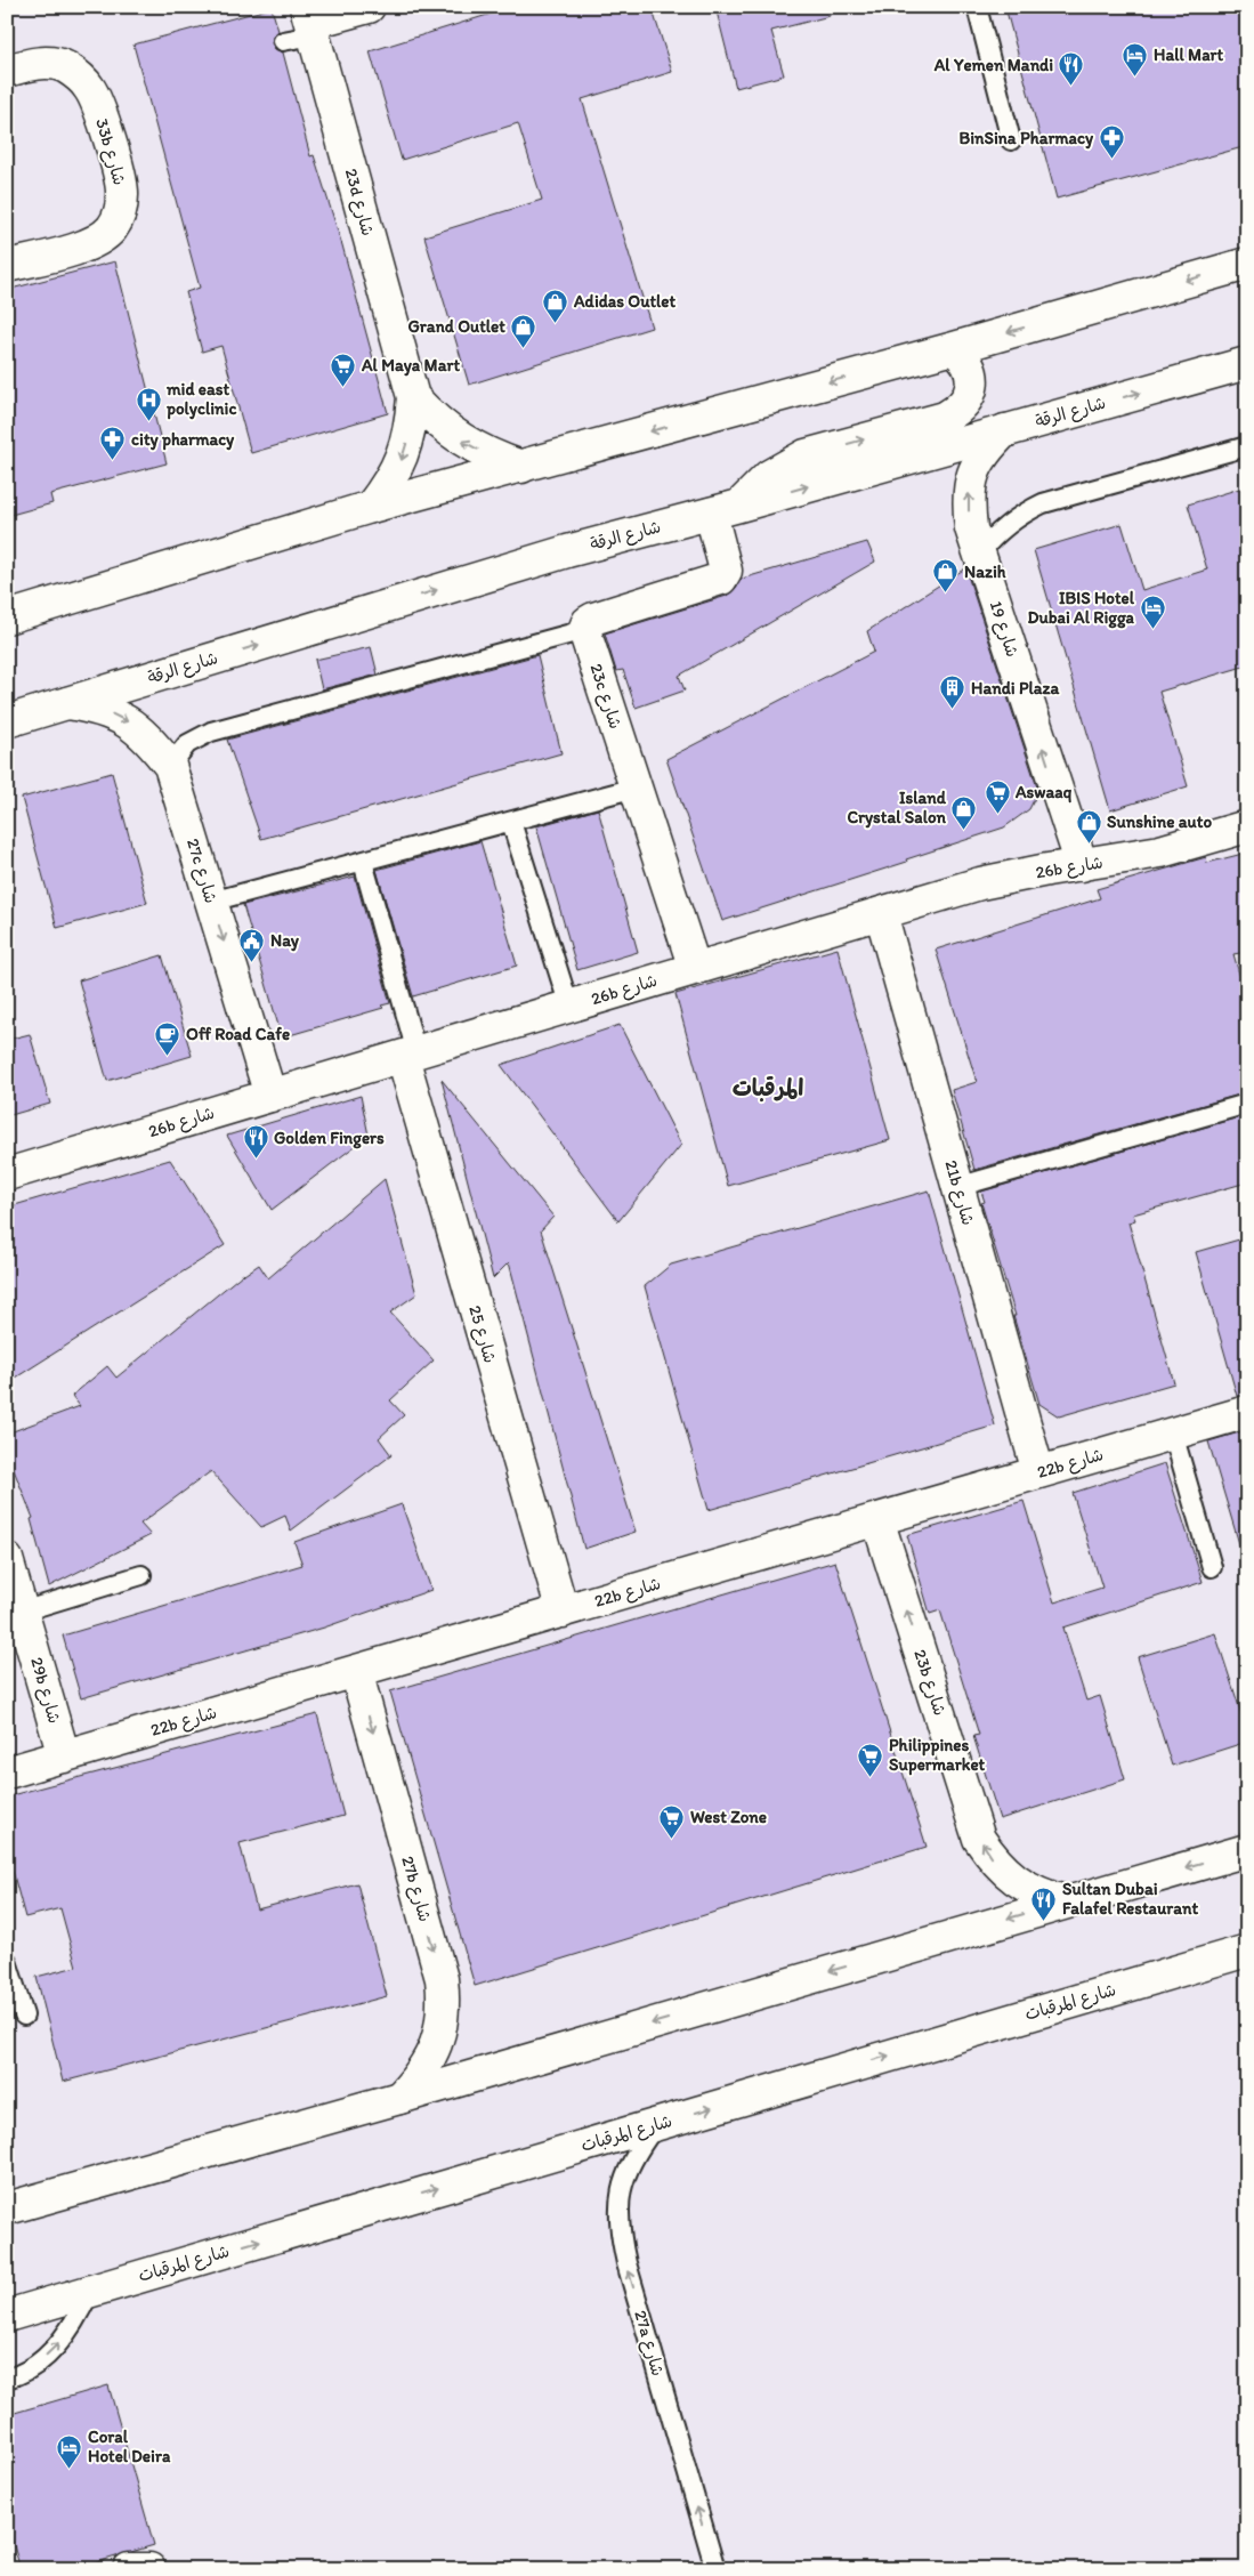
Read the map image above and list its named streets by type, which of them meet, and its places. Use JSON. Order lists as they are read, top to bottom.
{
  "streets": {
    "street": [
      "33b شارع",
      "23d شارع",
      "شارع الرقة",
      "شارع 19",
      "23c شارع",
      "26b شارع",
      "27c شارع",
      "21b شارع",
      "شارع 25",
      "22b شارع",
      "23b شارع",
      "29b شارع",
      "27b شارع",
      "شارع المرقبات"
    ],
    "lane": ["27a شارع"]
  },
  "crossings": [
    ["شارع الرقة", "شارع 19"],
    ["شارع الرقة", "27c شارع"],
    ["شارع 19", "26b شارع"],
    ["23c شارع", "26b شارع"],
    ["26b شارع", "27c شارع"],
    ["26b شارع", "21b شارع"],
    ["26b شارع", "شارع 25"],
    ["21b شارع", "22b شارع"],
    ["شارع 25", "22b شارع"],
    ["22b شارع", "23b شارع"],
    ["22b شارع", "29b شارع"],
    ["22b شارع", "27b شارع"],
    ["شارع المرقبات", "27a شارع"]
  ],
  "one_way": [
    "شارع 19",
    "27c شارع",
    "23b شارع",
    "27b شارع",
    "27a شارع"
  ],
  "districts": ["المرقبات"],
  "places": {
    "hotel": ["Hall Mart", "IBIS Hotel Dubai Al Rigga", "Coral Hotel Deira"],
    "restaurant": ["Al Yemen Mandi", "Golden Fingers", "Sultan Dubai Falafel Restaurant"],
    "pharmacy": ["BinSina Pharmacy", "city pharmacy"],
    "shop": [
      "Adidas Outlet",
      "Grand Outlet",
      "Nazih",
      "Island Crystal Salon",
      "Sunshine auto"
    ],
    "supermarket": [
      "Al Maya Mart",
      "Aswaaq",
      "Philippines Supermarket",
      "West Zone"
    ],
    "hospital": ["mid east polyclinic"],
    "building": ["Handi Plaza"],
    "public building": ["Nay"],
    "cafe": ["Off Road Cafe"]
  }
}
